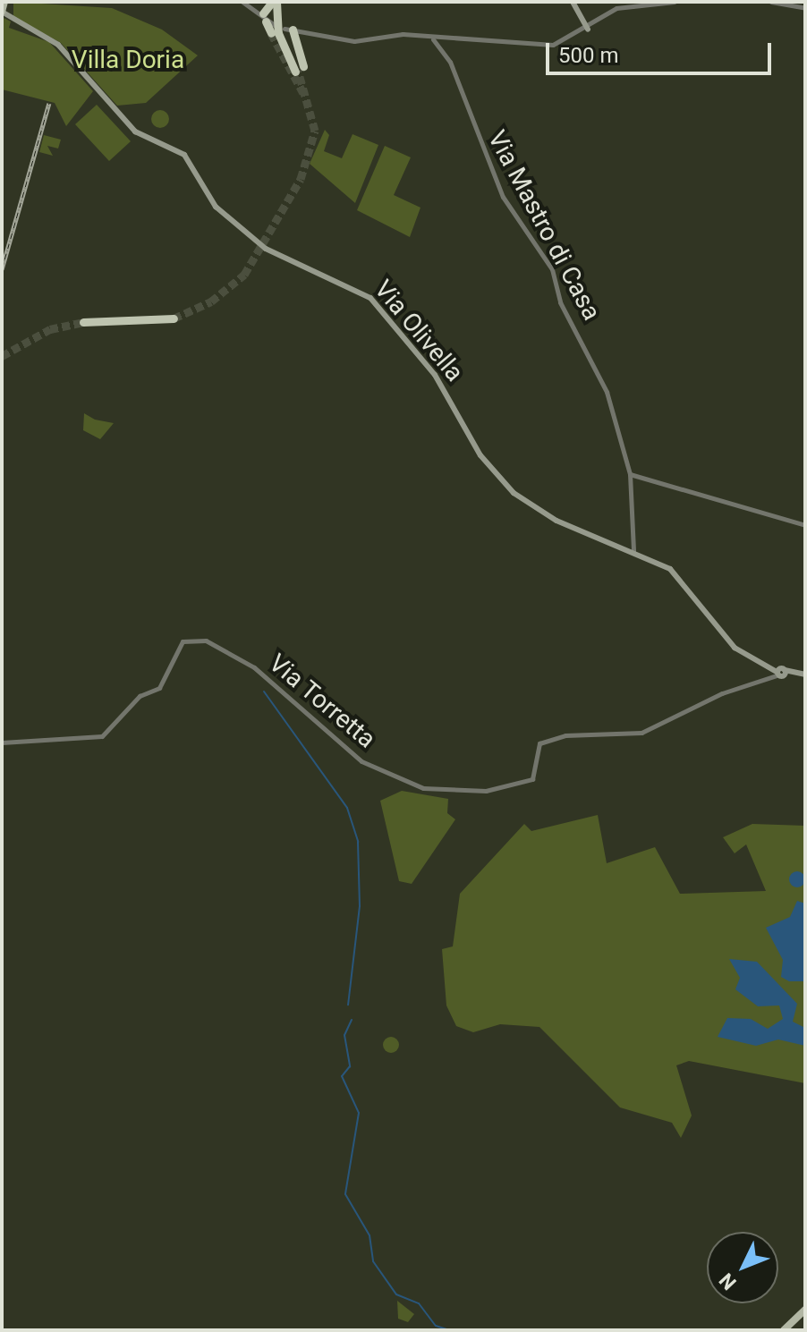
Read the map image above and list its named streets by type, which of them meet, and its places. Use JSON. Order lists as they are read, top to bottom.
{
  "streets": {
    "main road": ["Via Olivella"],
    "street": ["Via Mastro di Casa", "Via Torretta"]
  },
  "crossings": [
    ["Via Mastro di Casa", "Via Olivella"],
    ["Via Olivella", "Via Torretta"]
  ],
  "parks": ["Villa Doria"],
  "scale_bar": "500 m",
  "north": "bottom left"
}
